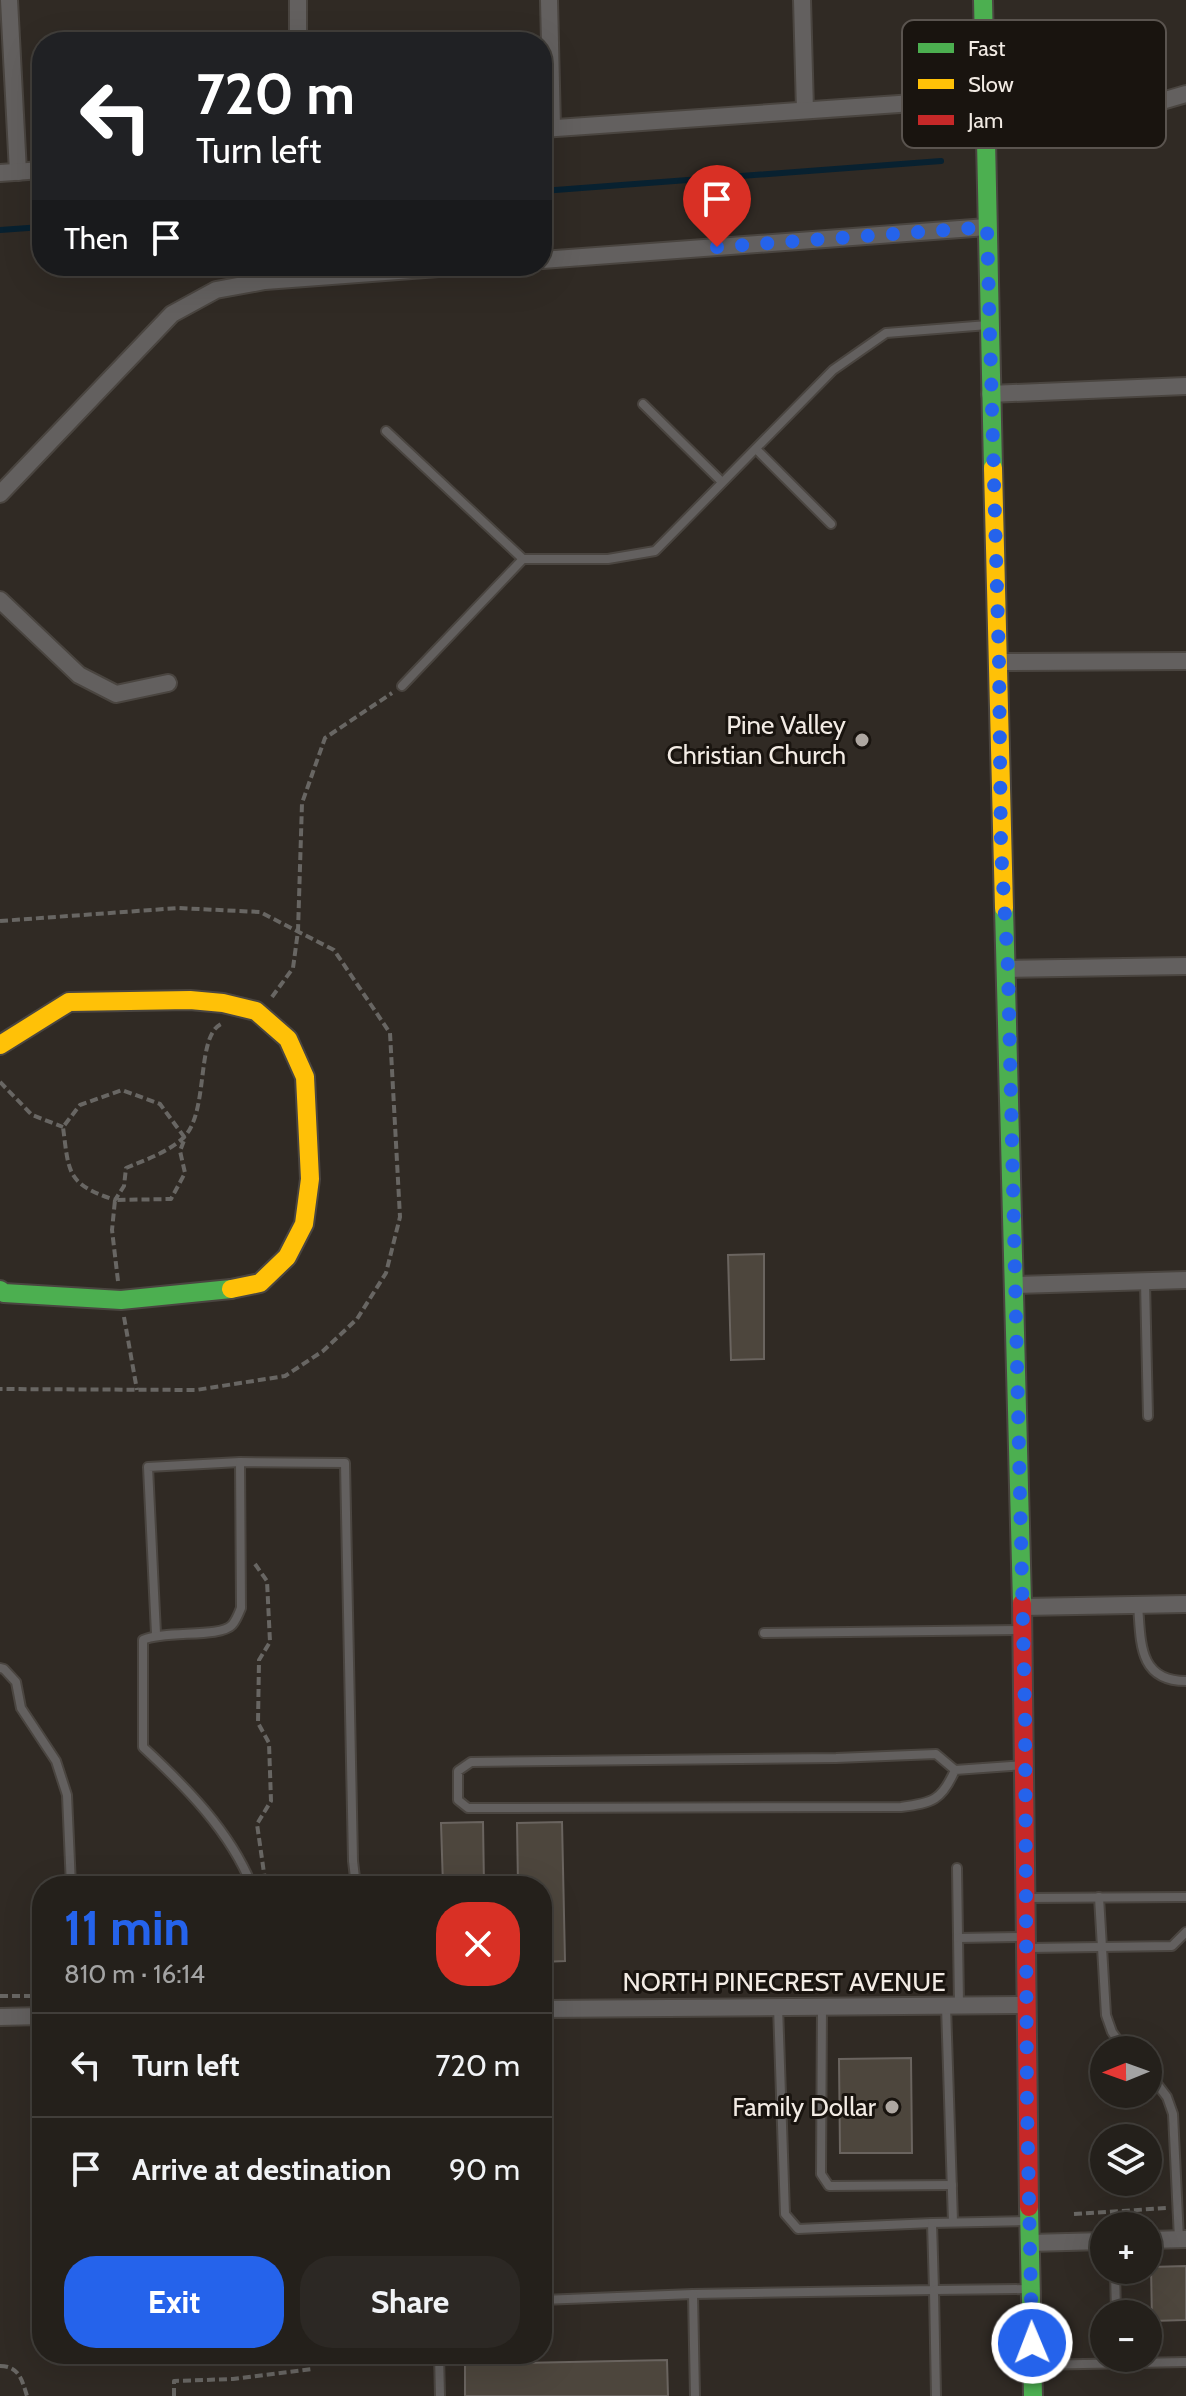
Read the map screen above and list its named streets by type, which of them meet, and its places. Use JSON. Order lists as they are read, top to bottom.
{
  "streets": {
    "street": ["NORTH PINECREST AVENUE"]
  },
  "places": ["Pine Valley Christian Church", "Family Dollar"],
  "legend": ["Fast", "Slow", "Jam"],
  "north": "left",
  "page": {
    "turn": ["720 m", "Turn left"],
    "then": "Then",
    "heading": ["11 min", "810 m · 16:14"],
    "list": [
      {
        "name": "Turn left",
        "value": "720 m"
      },
      {
        "name": "Arrive at destination",
        "value": "90 m"
      }
    ],
    "map_buttons": ["+", "−"],
    "buttons": ["Exit", "Share"]
  }
}
